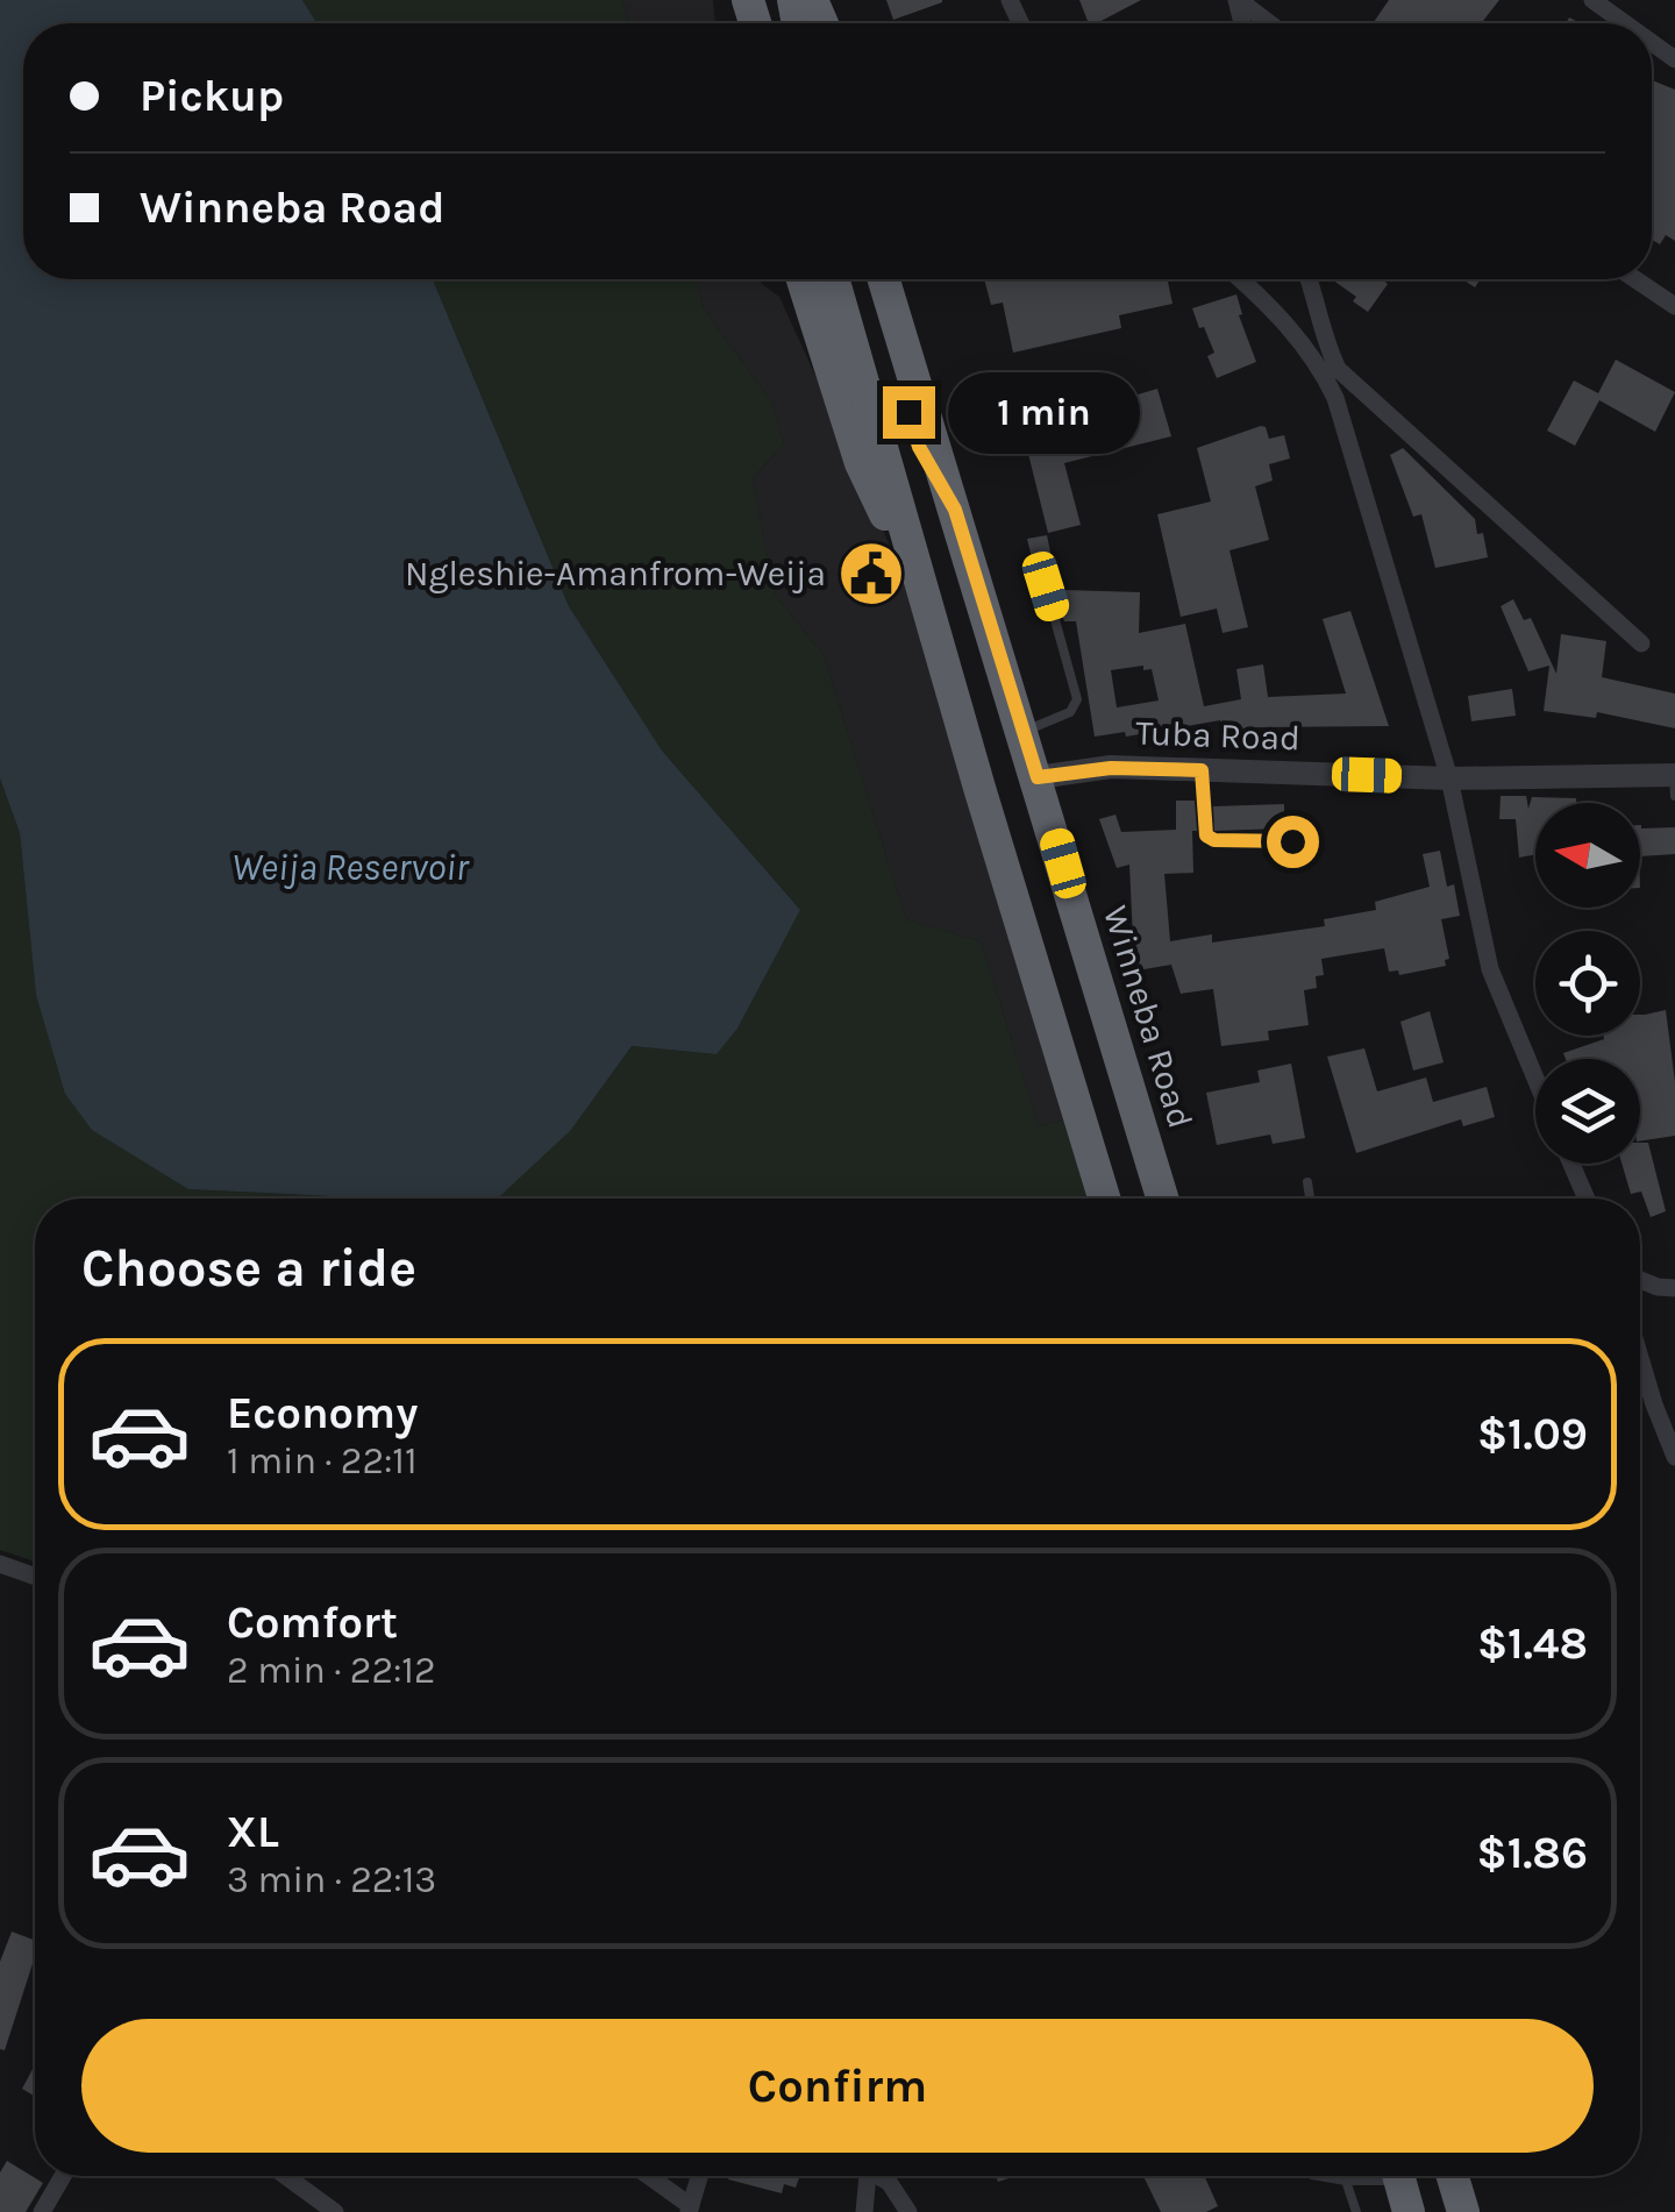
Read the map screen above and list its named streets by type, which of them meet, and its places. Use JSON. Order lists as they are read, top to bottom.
{
  "streets": {
    "highway": ["Winneba Road"],
    "street": ["Tuba Road"]
  },
  "crossings": [
    ["Tuba Road", "Winneba Road"]
  ],
  "water": ["Weija Reservoir"],
  "places": {
    "public building": ["Ngleshie-Amanfrom-Weija"]
  },
  "north": "left",
  "page": {
    "banner": ["Pickup", "Winneba Road"],
    "bubble": "1 min",
    "heading": "Choose a ride",
    "list": [
      {
        "name": "Economy",
        "note": "1 min · 22:11",
        "value": "$1.09"
      },
      {
        "name": "Comfort",
        "note": "2 min · 22:12",
        "value": "$1.48"
      },
      {
        "name": "XL",
        "note": "3 min · 22:13",
        "value": "$1.86"
      }
    ],
    "buttons": "Confirm"
  }
}
